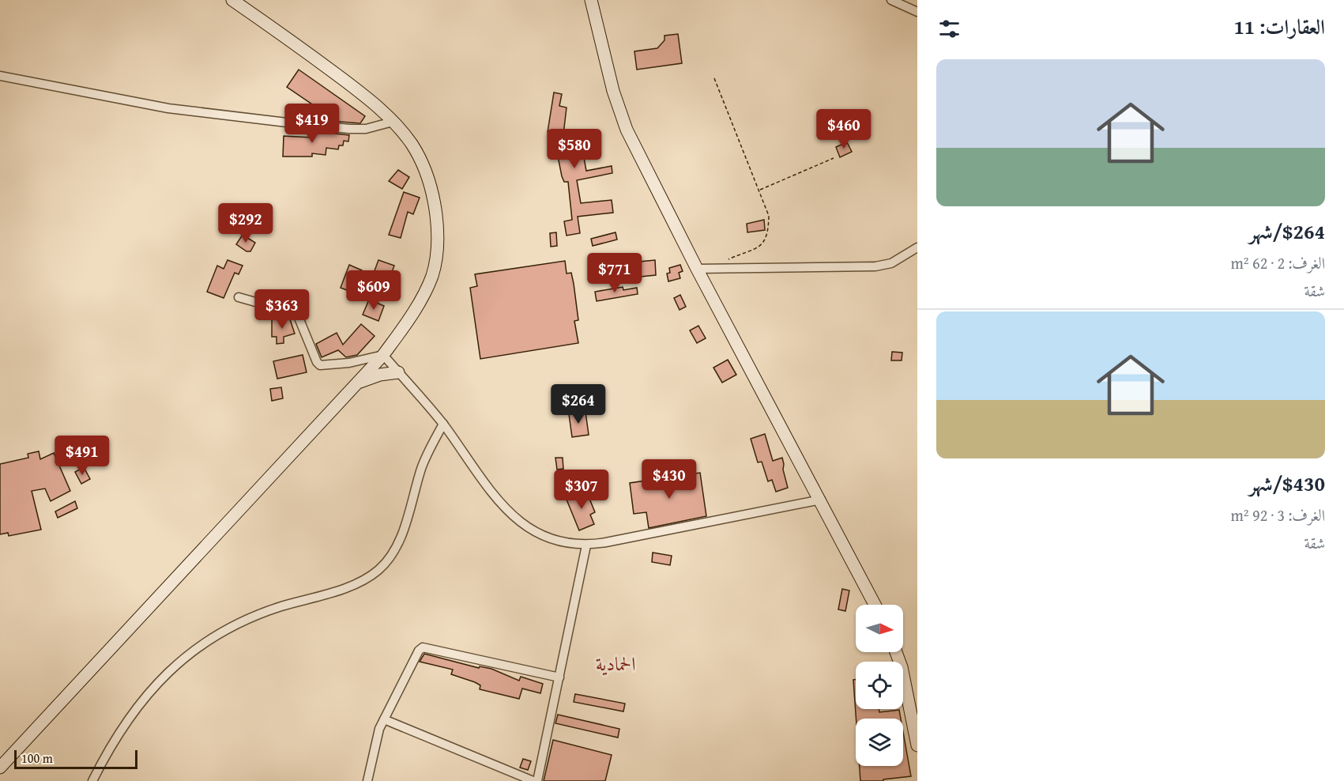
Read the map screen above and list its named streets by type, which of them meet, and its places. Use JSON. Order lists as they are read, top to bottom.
{
  "districts": ["الحمادية"],
  "scale_bar": "100 m",
  "north": "right",
  "page": {
    "heading": "العقارات: 11",
    "list": [
      {
        "name": "$264/شهر",
        "note": "الغرف: 2 · 62 m² · شقة"
      },
      {
        "name": "$430/شهر",
        "note": "الغرف: 3 · 92 m² · شقة"
      }
    ],
    "price": [
      "$419",
      "$460",
      "$580",
      "$292",
      "$771",
      "$609",
      "$363",
      "$264",
      "$491",
      "$430",
      "$307"
    ],
    "scale": "100 m"
  }
}
